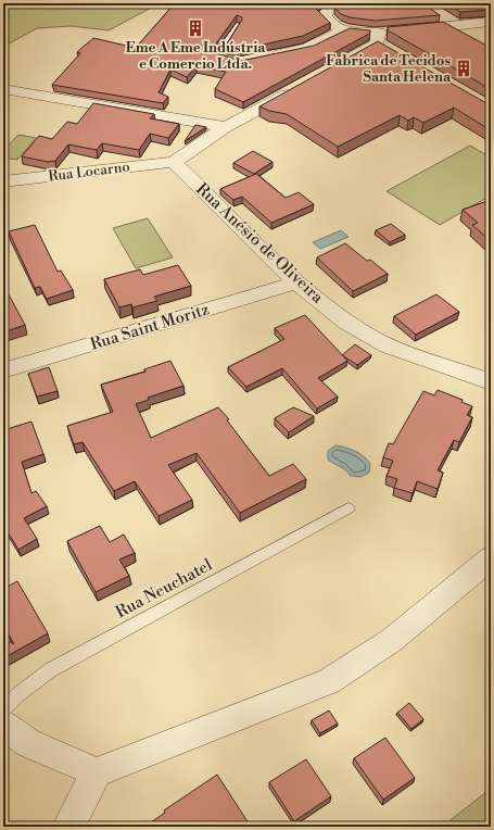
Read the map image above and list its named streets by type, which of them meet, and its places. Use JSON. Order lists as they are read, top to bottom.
{
  "streets": {
    "street": ["Rua Locarno", "Rua Anésio de Oliveira", "Rua Saint Moritz"],
    "lane": ["Rua Neuchatel"]
  },
  "crossings": [
    ["Rua Locarno", "Rua Anésio de Oliveira"],
    ["Rua Anésio de Oliveira", "Rua Saint Moritz"]
  ],
  "places": {
    "building": ["Eme A Eme Indústria e Comercio Ltda.", "Fabrica de Tecidos Santa Helena"]
  }
}
